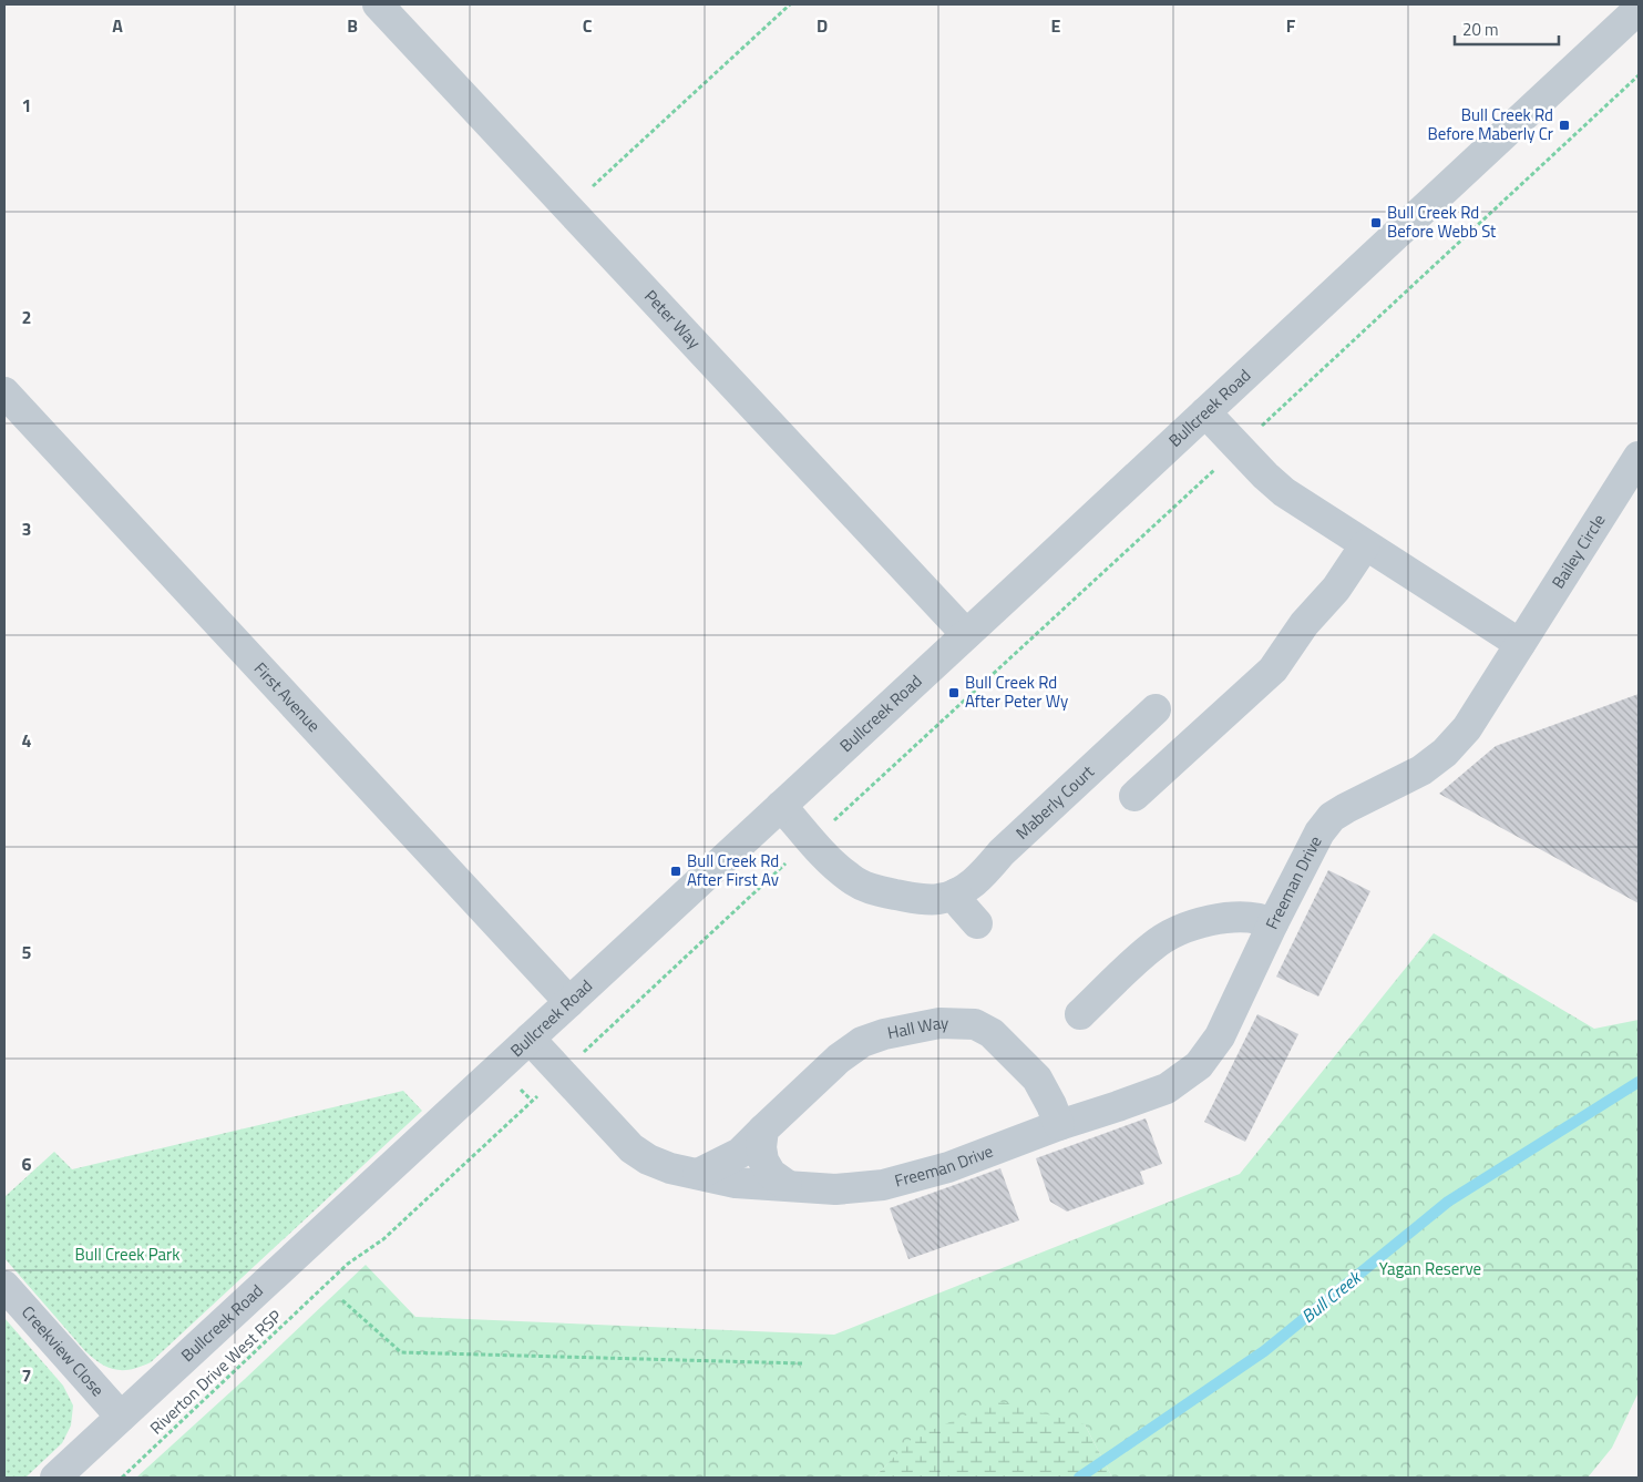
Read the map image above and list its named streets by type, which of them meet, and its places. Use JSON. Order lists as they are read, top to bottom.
{
  "streets": {
    "street": [
      "Peter Way",
      "Bullcreek Road",
      "Bailey Circle",
      "First Avenue",
      "Maberly Court",
      "Freeman Drive",
      "Hall Way",
      "Creekview Close"
    ],
    "path": ["Riverton Drive West RSP"]
  },
  "crossings": [
    ["Peter Way", "Bullcreek Road"],
    ["Bullcreek Road", "First Avenue"],
    ["Bullcreek Road", "Maberly Court"],
    ["Bullcreek Road", "Freeman Drive"],
    ["Bullcreek Road", "Creekview Close"],
    ["Bailey Circle", "Freeman Drive"],
    ["Maberly Court", "Riverton Drive West RSP"],
    ["Freeman Drive", "Hall Way"],
    ["Freeman Drive", "Riverton Drive West RSP"]
  ],
  "water": ["Bull Creek"],
  "parks": ["Bull Creek Park", "Yagan Reserve"],
  "places": {
    "transit": [
      "Bull Creek Rd Before Maberly Cr",
      "Bull Creek Rd Before Webb St",
      "Bull Creek Rd After Peter Wy",
      "Bull Creek Rd After First Av"
    ]
  },
  "scale_bar": "20 m",
  "grid": {
    "columns": [
      "A",
      "B",
      "C",
      "D",
      "E",
      "F"
    ],
    "rows": [
      "1",
      "2",
      "3",
      "4",
      "5",
      "6",
      "7"
    ]
  }
}
